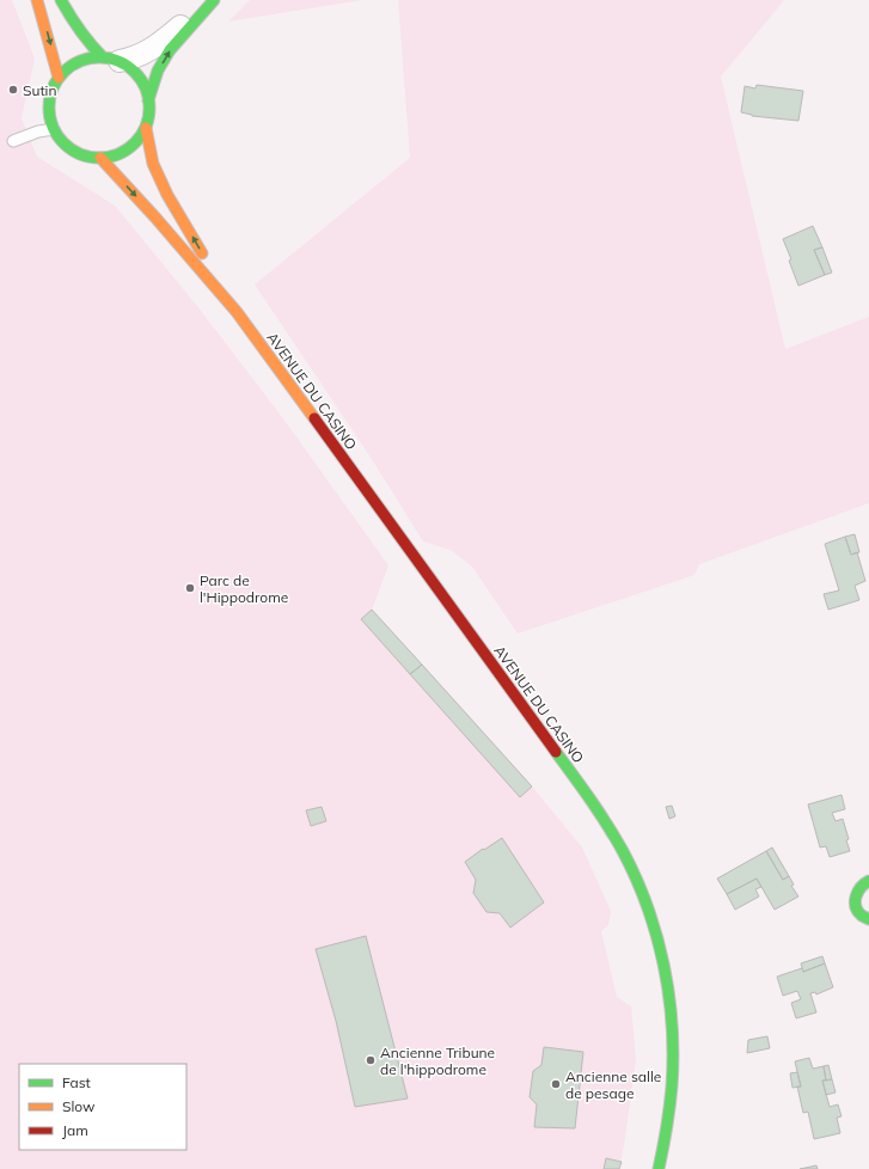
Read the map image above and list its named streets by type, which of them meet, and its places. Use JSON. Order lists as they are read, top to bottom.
{
  "streets": {
    "street": ["AVENUE DU CASINO"]
  },
  "places": [
    "Sutin",
    "Parc de l'Hippodrome",
    "Ancienne Tribune de l'hippodrome",
    "Ancienne salle de pesage"
  ],
  "legend": ["Fast", "Slow", "Jam"]
}
